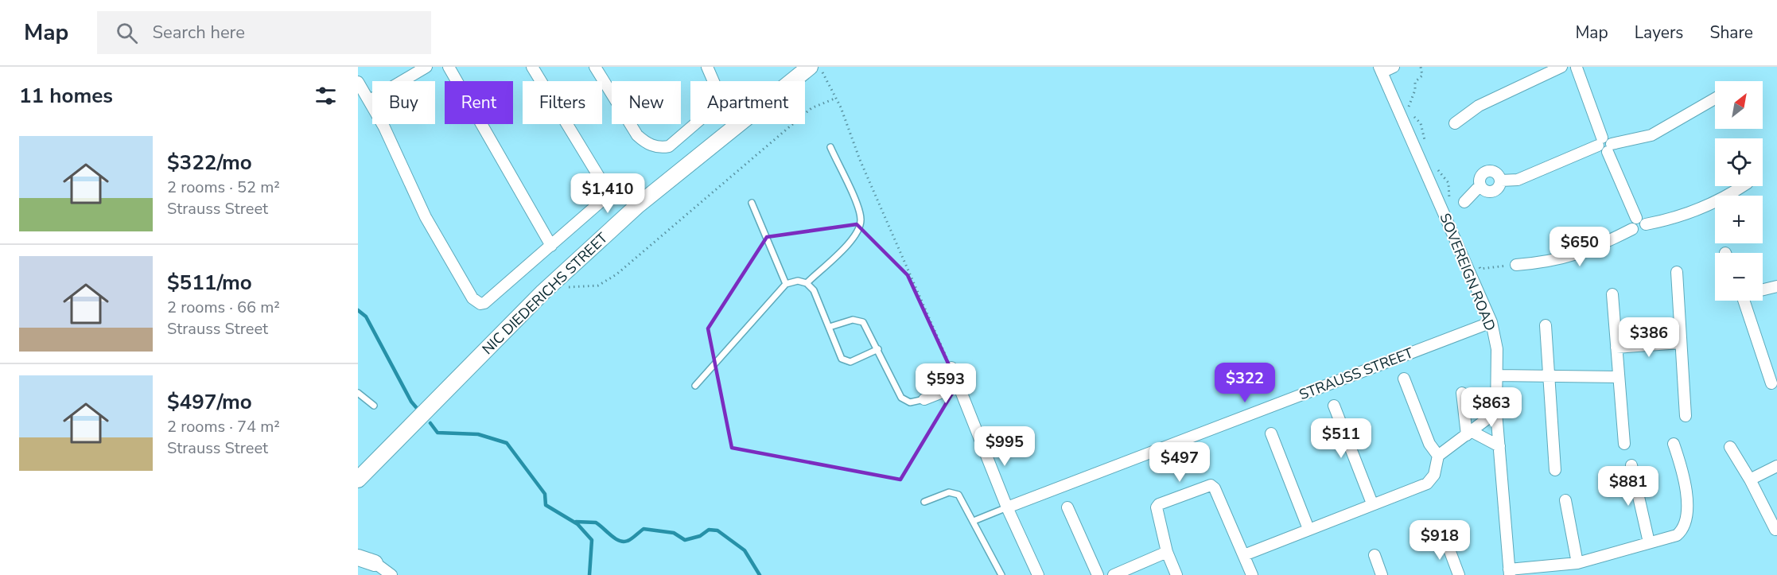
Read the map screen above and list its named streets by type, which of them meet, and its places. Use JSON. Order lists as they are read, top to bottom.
{
  "streets": {
    "street": ["SOVEREIGN ROAD", "NIC DIEDERICHS STREET", "STRAUSS STREET"]
  },
  "crossings": [
    ["SOVEREIGN ROAD", "STRAUSS STREET"]
  ],
  "north": "top right",
  "page": {
    "header": "Map",
    "search": "Search here",
    "nav": ["Map", "Layers", "Share"],
    "heading": "11 homes",
    "map_buttons": ["+", "−"],
    "chip": [
      "Buy",
      "Rent",
      "Filters",
      "New",
      "Apartment"
    ],
    "list": [
      {
        "name": "$322/mo",
        "note": "2 rooms · 52 m² · Strauss Street"
      },
      {
        "name": "$511/mo",
        "note": "2 rooms · 66 m² · Strauss Street"
      },
      {
        "name": "$497/mo",
        "note": "2 rooms · 74 m² · Strauss Street"
      }
    ],
    "price": [
      "$1,410",
      "$650",
      "$386",
      "$322",
      "$593",
      "$863",
      "$511",
      "$995",
      "$497",
      "$881",
      "$918"
    ]
  }
}
